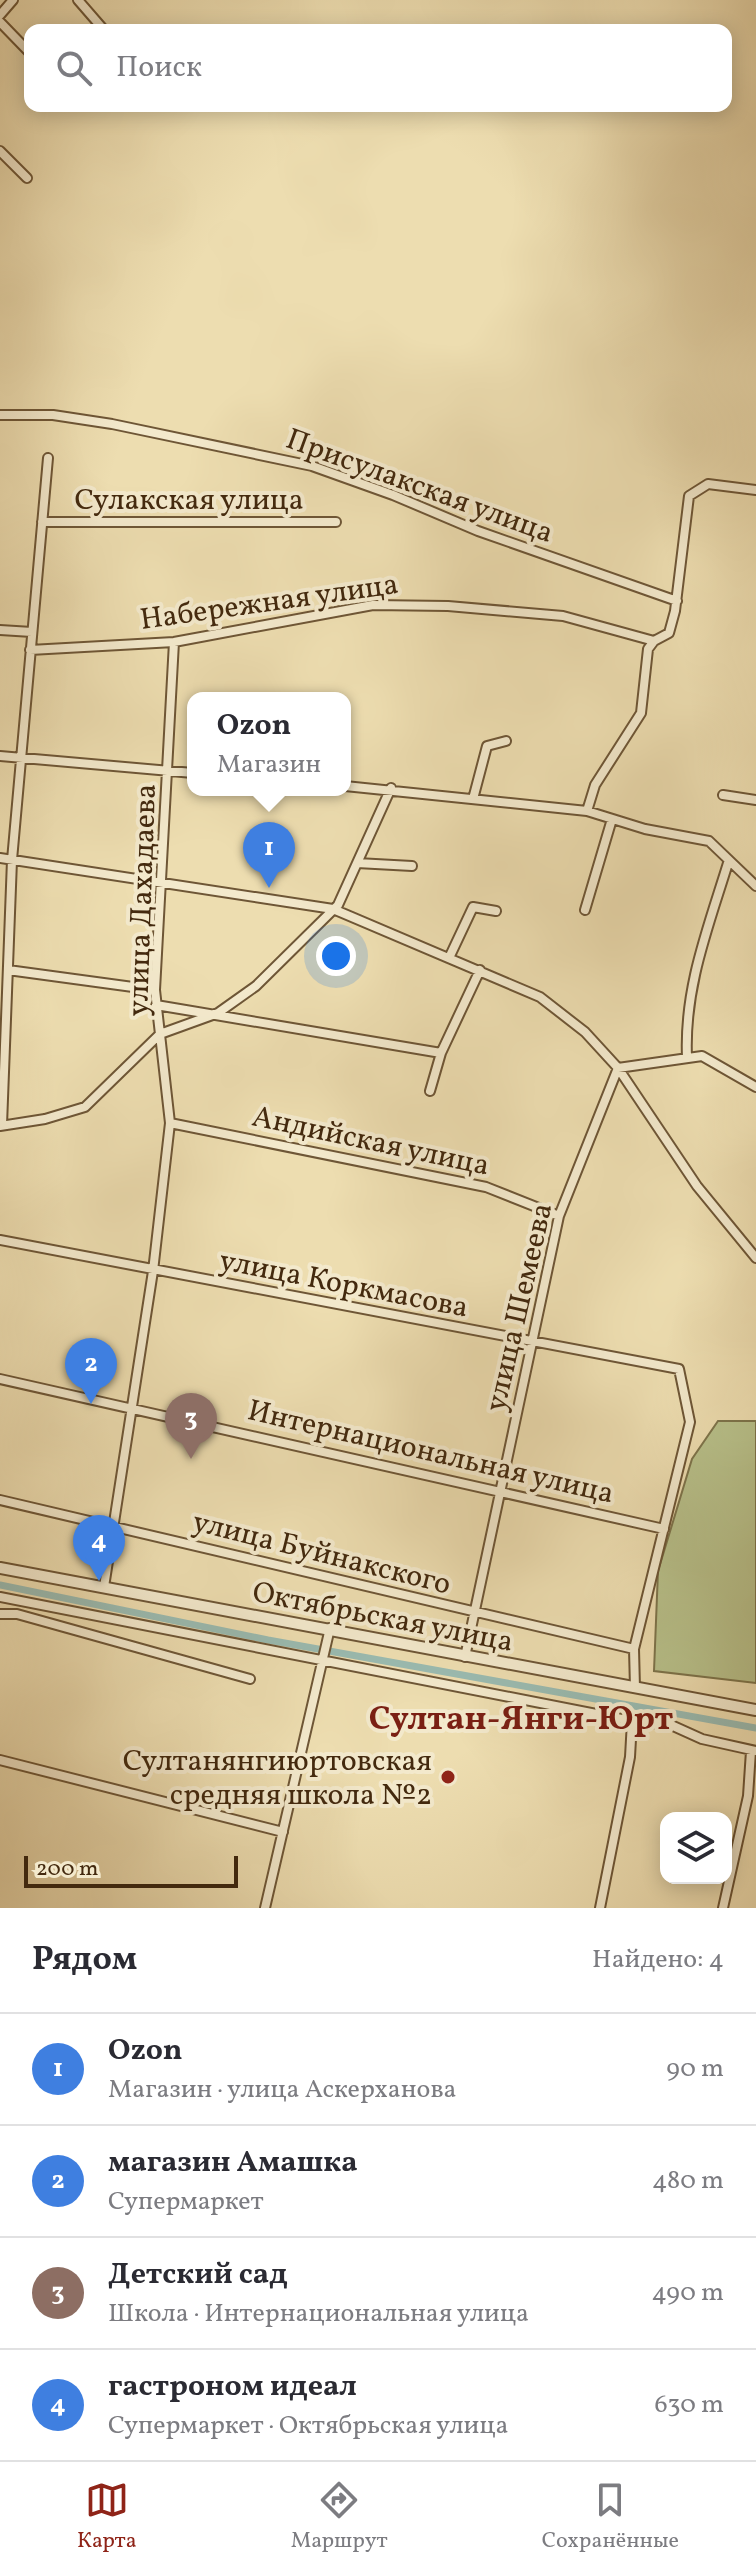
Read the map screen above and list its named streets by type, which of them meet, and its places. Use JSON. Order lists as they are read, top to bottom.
{
  "streets": {
    "street": [
      "Присулакская улица",
      "Сулакская улица",
      "Набережная улица",
      "улица Дахадаева",
      "Андийская улица",
      "улица Коркмасова",
      "улица Шемеева",
      "Интернациональная улица",
      "улица Буйнакского",
      "Октябрьская улица"
    ]
  },
  "crossings": [
    ["Набережная улица", "улица Дахадаева"],
    ["улица Дахадаева", "Андийская улица"],
    ["улица Дахадаева", "улица Коркмасова"],
    ["улица Дахадаева", "Интернациональная улица"],
    ["улица Дахадаева", "улица Буйнакского"],
    ["улица Дахадаева", "Октябрьская улица"],
    ["Андийская улица", "улица Шемеева"],
    ["улица Коркмасова", "улица Шемеева"],
    ["улица Коркмасова", "Интернациональная улица"],
    ["улица Шемеева", "Интернациональная улица"],
    ["улица Шемеева", "улица Буйнакского"],
    ["улица Шемеева", "Октябрьская улица"]
  ],
  "districts": ["Султан-Янги-Юрт"],
  "places": ["Султанянгиюртовская средняя школа №2"],
  "scale_bar": "200 m",
  "page": {
    "search": "Поиск",
    "popup": ["Ozon", "Магазин"],
    "pins": [
      "1",
      "2",
      "3",
      "4"
    ],
    "scale": "200 m",
    "heading": ["Рядом", "Найдено: 4"],
    "list": [
      {
        "mark": "1",
        "name": "Ozon",
        "note": "Магазин · улица Аскерханова",
        "value": "90 m"
      },
      {
        "mark": "2",
        "name": "магазин Амашка",
        "note": "Супермаркет",
        "value": "480 m"
      },
      {
        "mark": "3",
        "name": "Детский сад",
        "note": "Школа · Интернациональная улица",
        "value": "490 m"
      },
      {
        "mark": "4",
        "name": "гастроном идеал",
        "note": "Супермаркет · Октябрьская улица",
        "value": "630 m"
      }
    ],
    "nav": ["Карта", "Маршрут", "Сохранённые"]
  }
}
